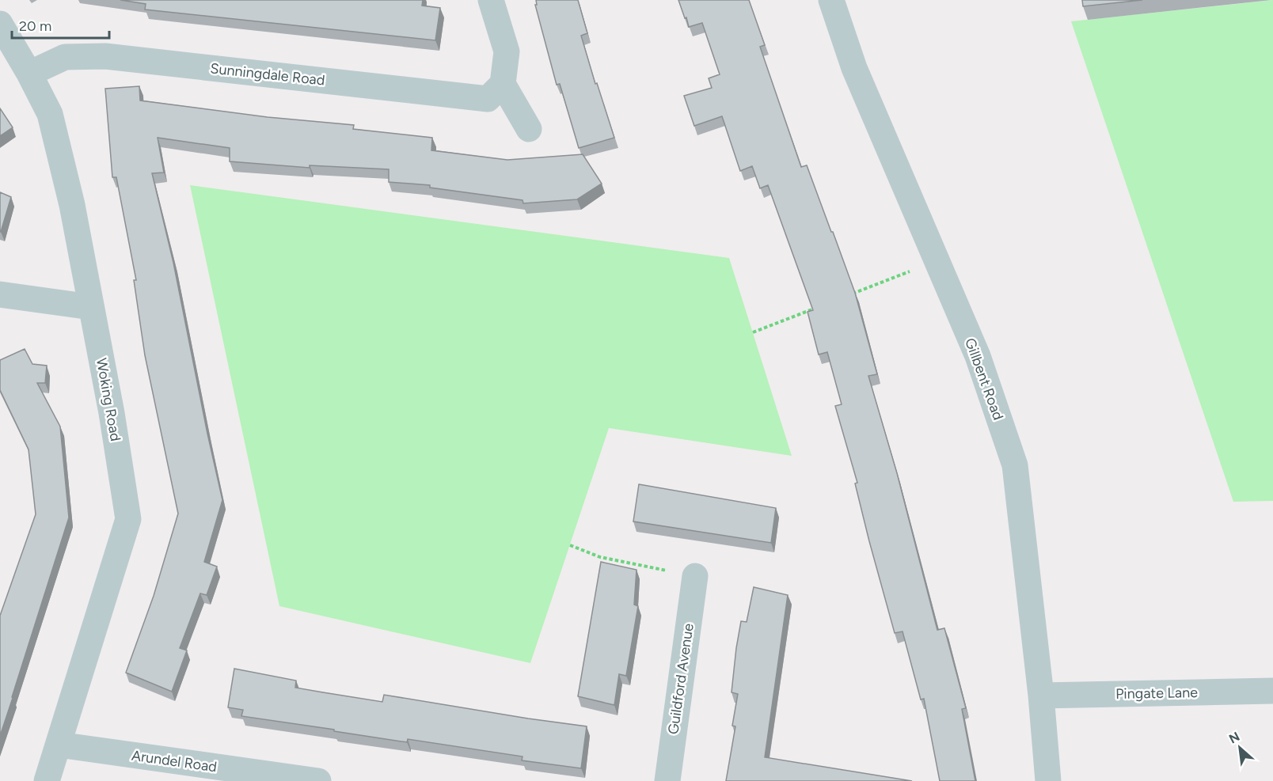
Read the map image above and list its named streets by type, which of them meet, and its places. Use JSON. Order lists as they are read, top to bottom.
{
  "streets": {
    "street": [
      "Sunningdale Road",
      "Gillbent Road",
      "Woking Road",
      "Guildford Avenue",
      "Pingate Lane",
      "Arundel Road"
    ]
  },
  "crossings": [
    ["Sunningdale Road", "Woking Road"],
    ["Gillbent Road", "Pingate Lane"],
    ["Woking Road", "Arundel Road"]
  ],
  "scale_bar": "20 m",
  "north": "top left"
}
